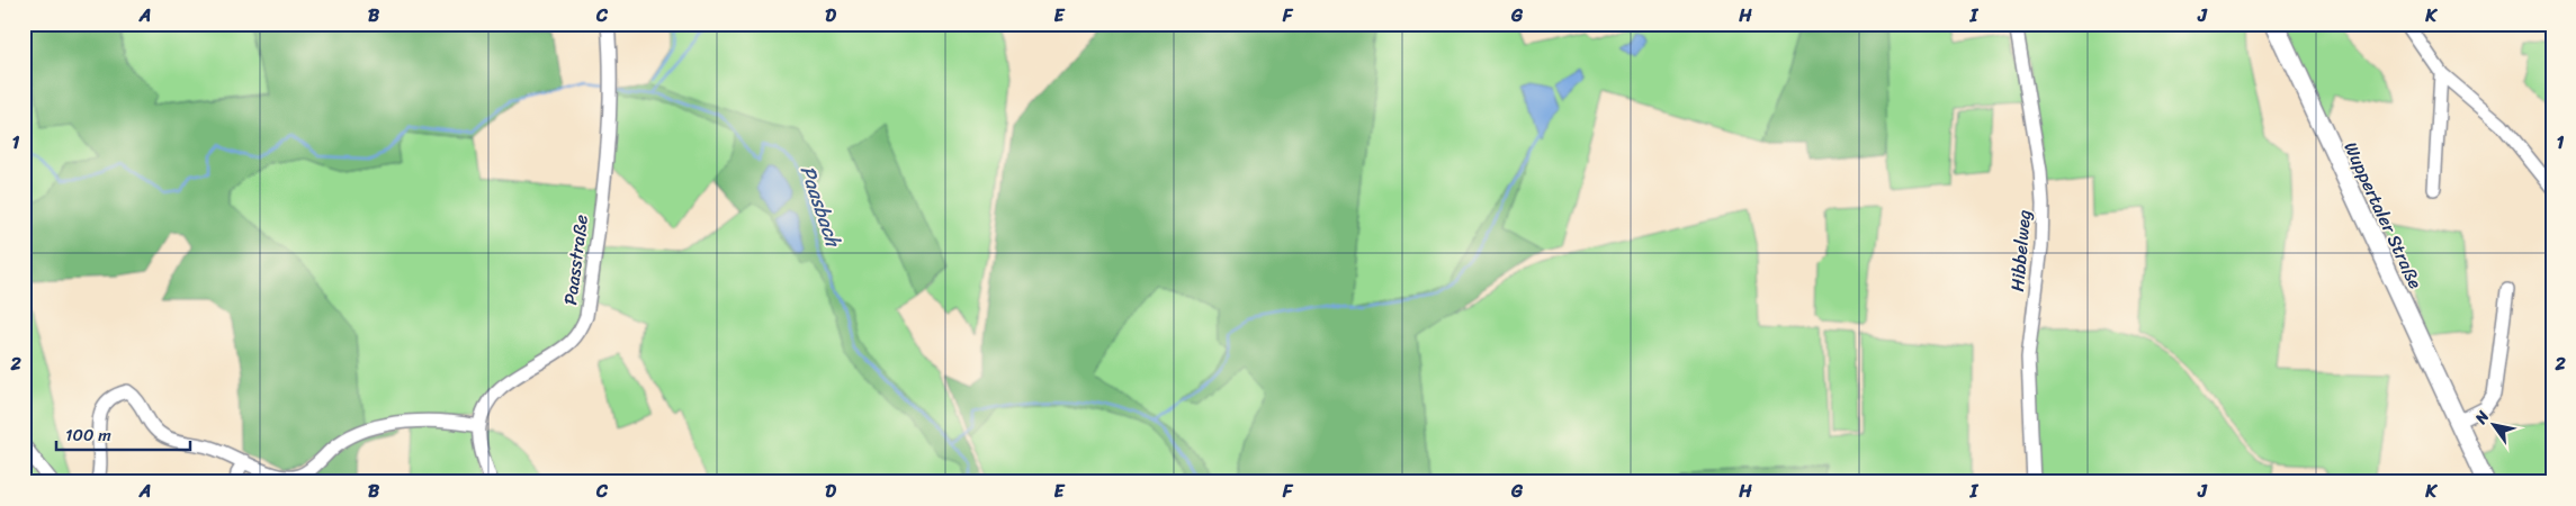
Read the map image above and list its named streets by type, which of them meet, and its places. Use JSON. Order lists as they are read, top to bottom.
{
  "streets": {
    "main road": ["Wuppertaler Straße"],
    "street": ["Hibbelweg", "Paasstraße"]
  },
  "water": ["Paasbach"],
  "scale_bar": "100 m",
  "north": "top left",
  "grid": {
    "columns": [
      "A",
      "B",
      "C",
      "D",
      "E",
      "F",
      "G",
      "H",
      "I",
      "J",
      "K"
    ],
    "rows": ["1", "2"]
  }
}
